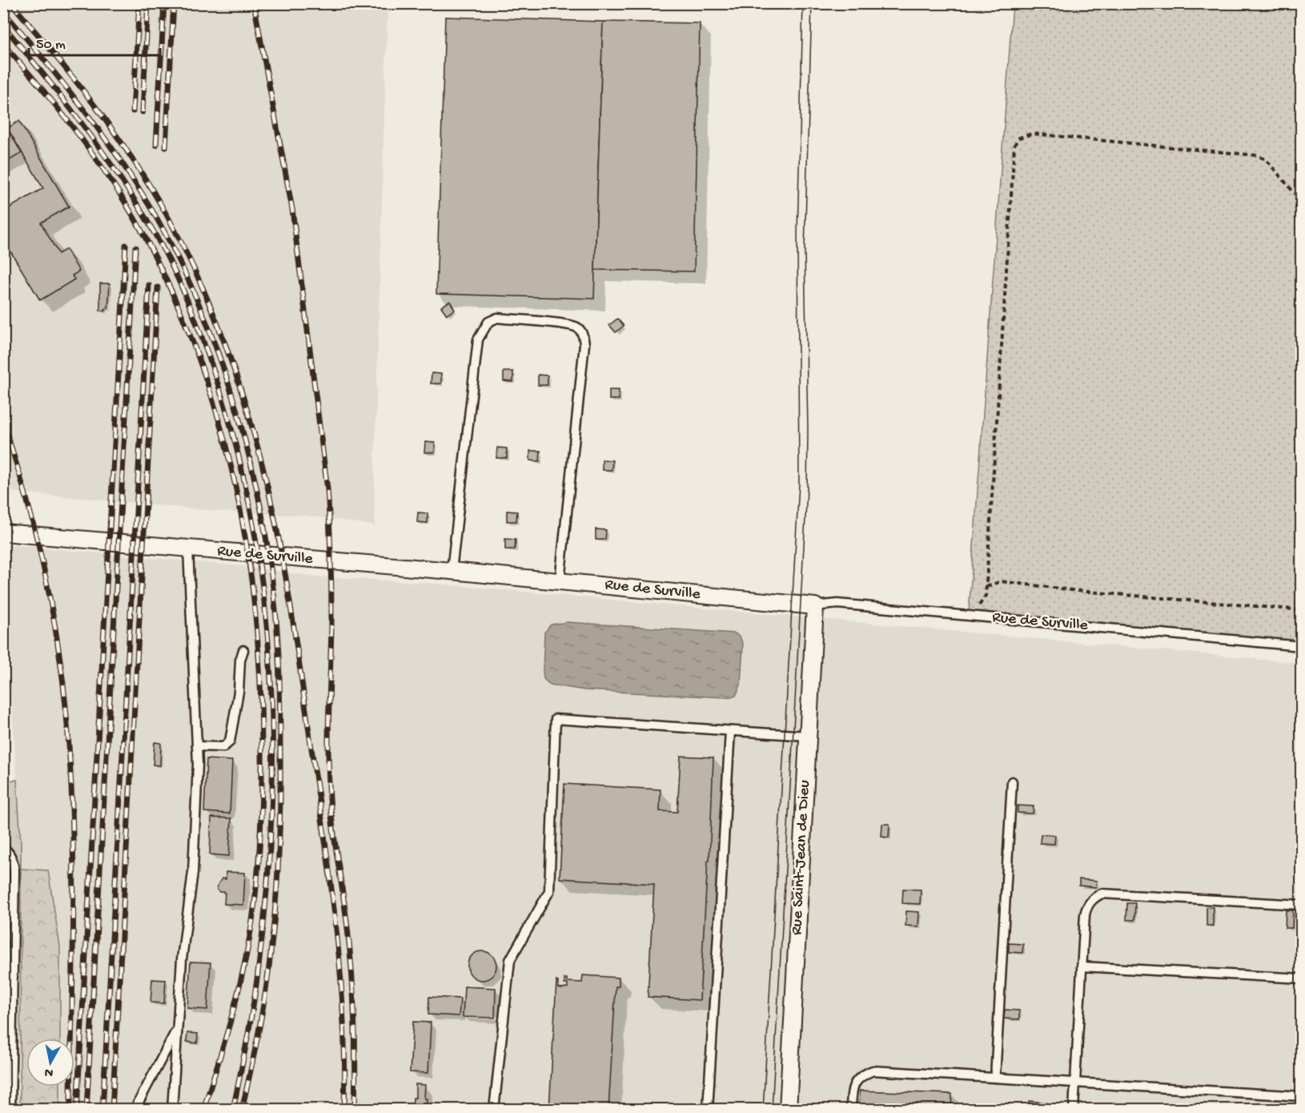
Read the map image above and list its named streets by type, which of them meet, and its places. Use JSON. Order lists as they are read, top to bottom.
{
  "streets": {
    "street": ["Rue de Surville", "Rue Saint-Jean de Dieu"]
  },
  "crossings": [
    ["Rue de Surville", "Rue Saint-Jean de Dieu"]
  ],
  "scale_bar": "50 m",
  "north": "bottom"
}
